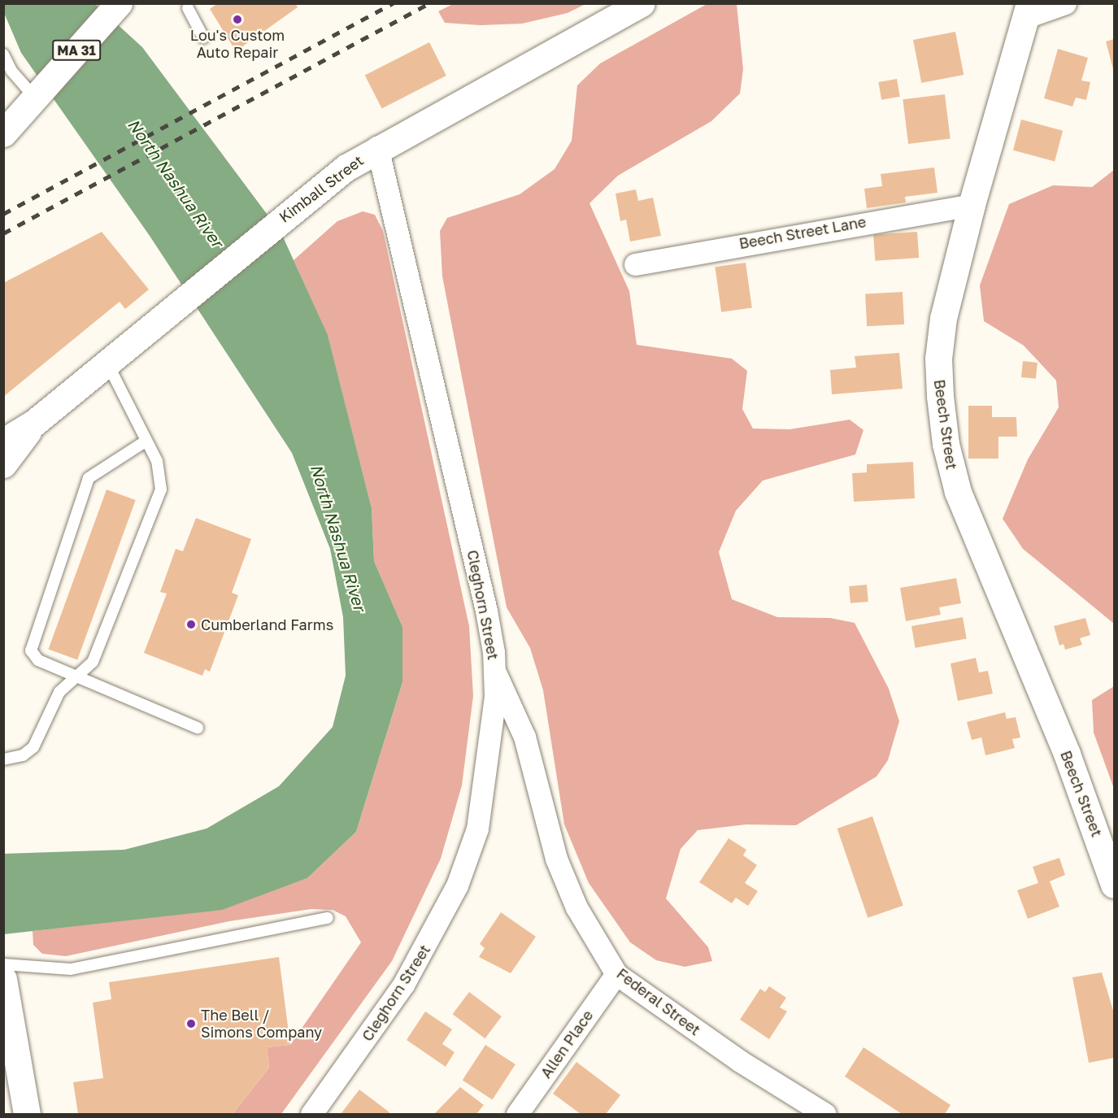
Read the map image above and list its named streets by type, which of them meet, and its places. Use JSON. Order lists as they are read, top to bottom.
{
  "streets": {
    "main road": ["MA 31", "Kimball Street", "Beech Street"],
    "street": [
      "Beech Street Lane",
      "Cleghorn Street",
      "Federal Street",
      "Allen Place"
    ]
  },
  "crossings": [
    ["Kimball Street", "Cleghorn Street"],
    ["Beech Street Lane", "Beech Street"],
    ["Cleghorn Street", "Federal Street"],
    ["Federal Street", "Allen Place"]
  ],
  "water": ["North Nashua River"],
  "places": ["Lou's Custom Auto Repair", "Cumberland Farms", "The Bell / Simons Company"]
}
